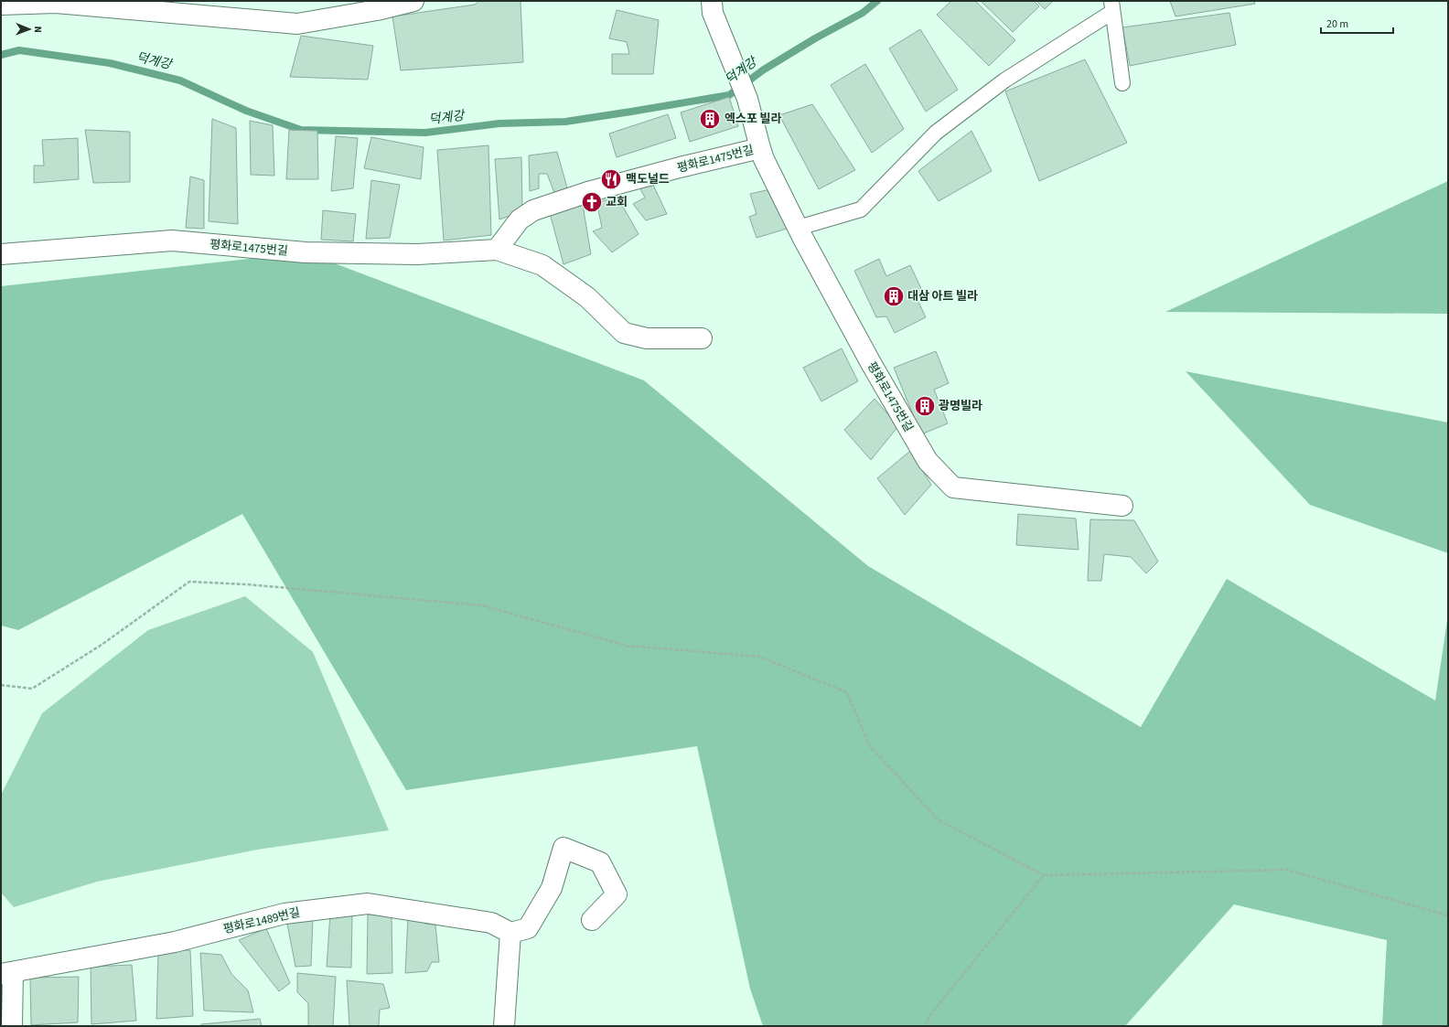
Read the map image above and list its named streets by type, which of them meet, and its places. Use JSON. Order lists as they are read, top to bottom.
{
  "streets": {
    "street": ["평화로1475번길", "평화로1489번길"]
  },
  "water": ["덕계강"],
  "places": {
    "building": ["엑스포 빌라", "대삼 아트 빌라", "광명빌라"],
    "restaurant": ["맥도널드"],
    "church": ["교회"]
  },
  "scale_bar": "20 m",
  "north": "right"
}
